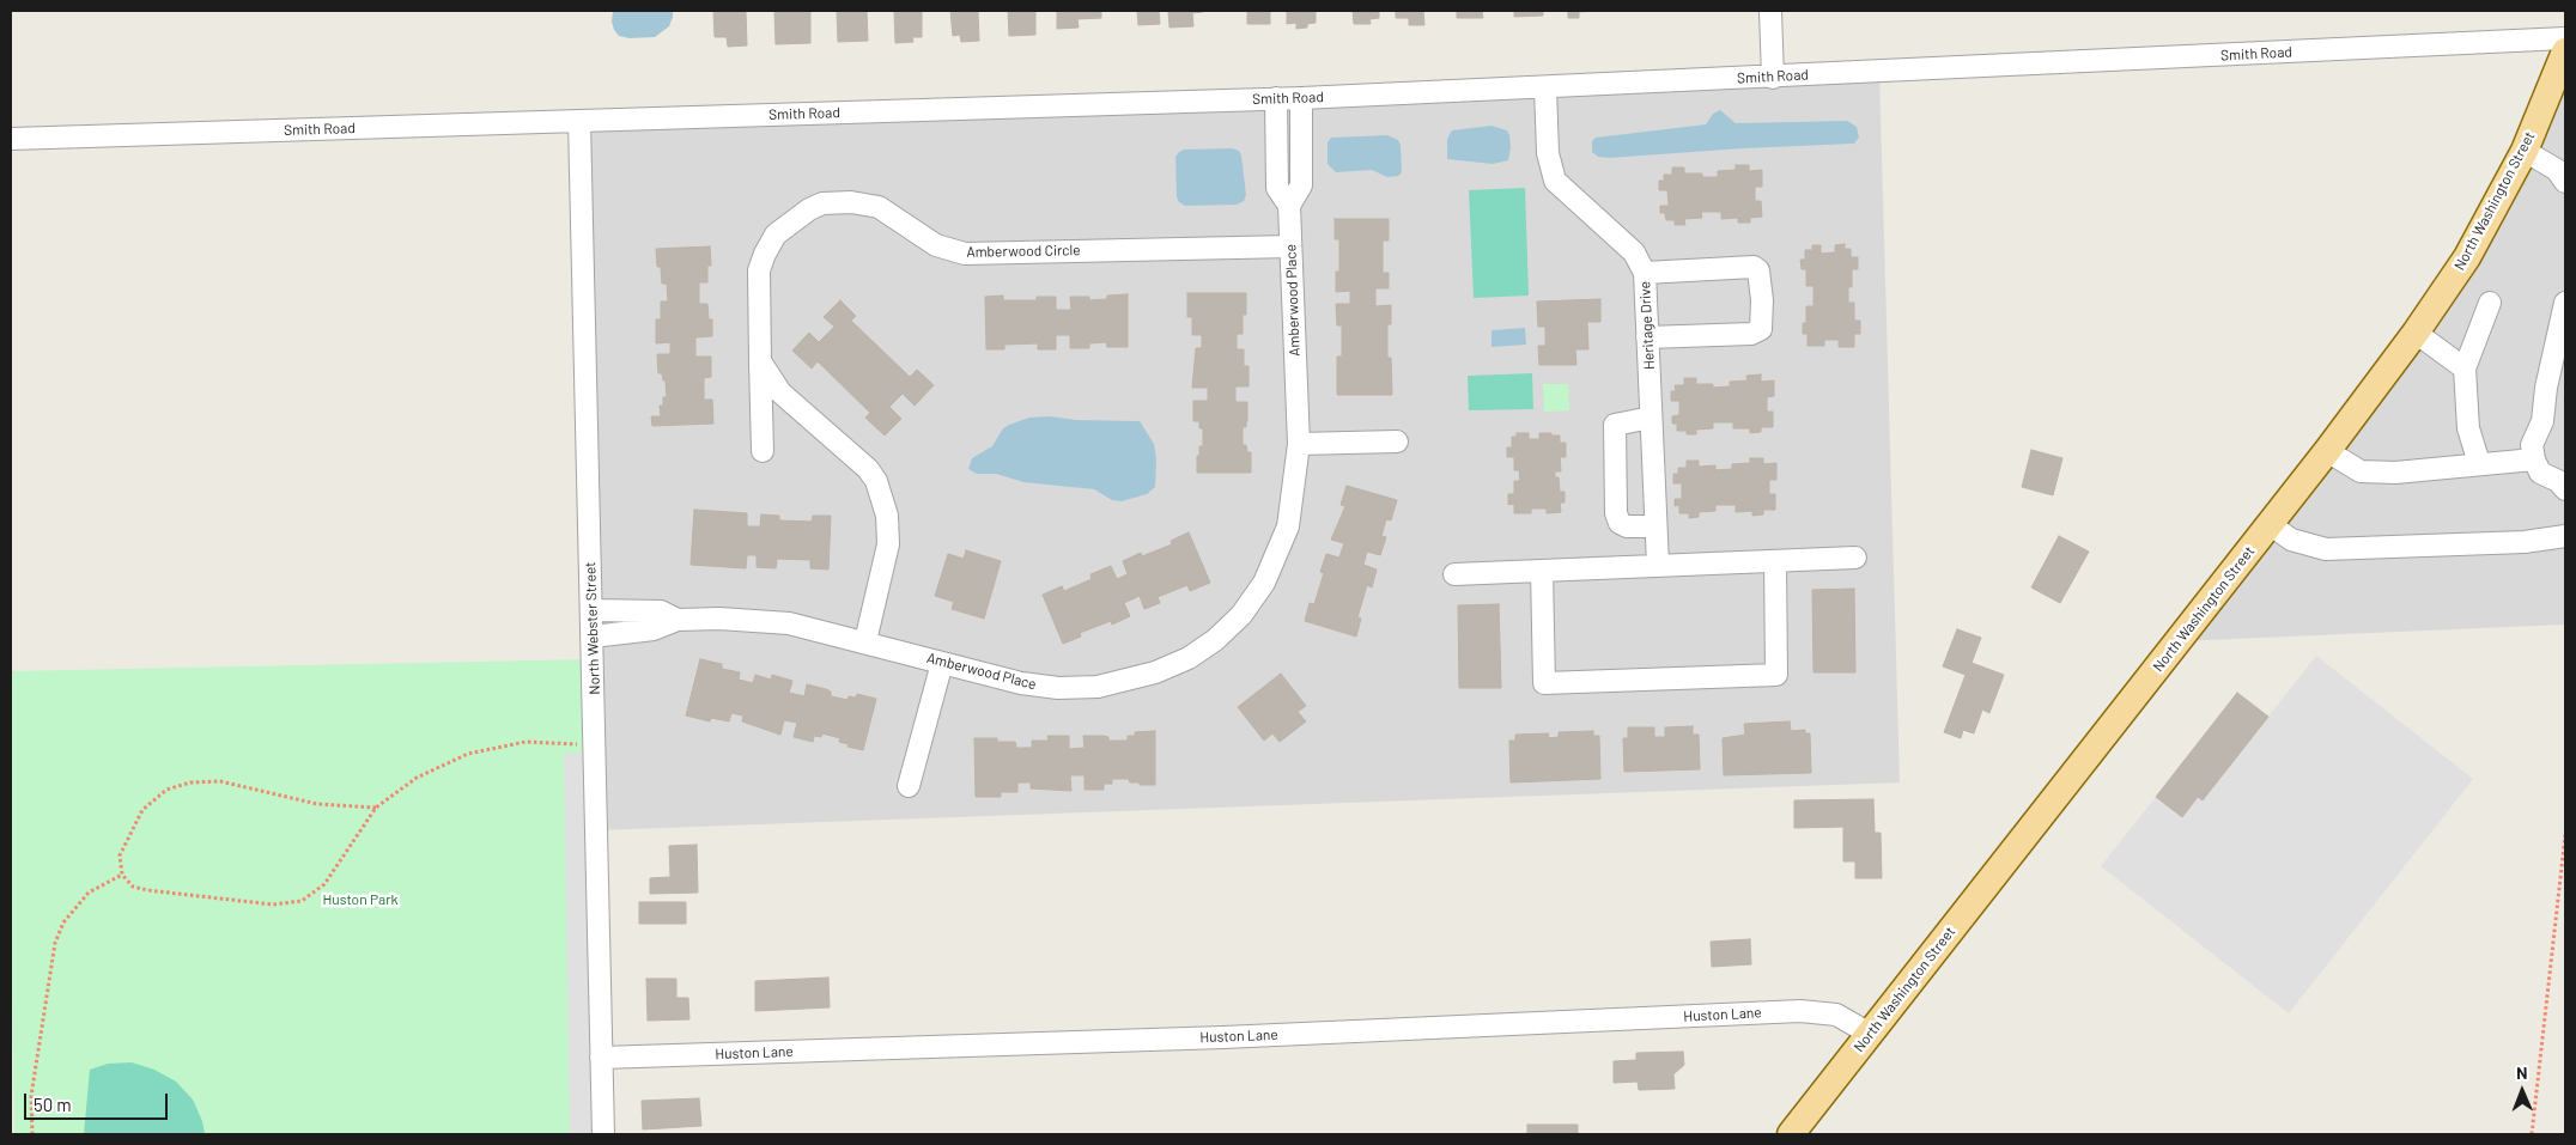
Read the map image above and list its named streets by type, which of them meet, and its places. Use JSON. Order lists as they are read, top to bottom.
{
  "streets": {
    "main road": ["North Washington Street"],
    "street": [
      "Smith Road",
      "Amberwood Circle",
      "Amberwood Place",
      "Heritage Drive",
      "North Webster Street",
      "Huston Lane"
    ]
  },
  "crossings": [
    ["Smith Road", "Amberwood Place"],
    ["Smith Road", "Heritage Drive"],
    ["Smith Road", "North Webster Street"],
    ["North Washington Street", "Huston Lane"],
    ["Amberwood Circle", "Amberwood Place"],
    ["Amberwood Place", "North Webster Street"],
    ["North Webster Street", "Huston Lane"]
  ],
  "parks": ["Huston Park"],
  "scale_bar": "50 m",
  "north": "top"
}
